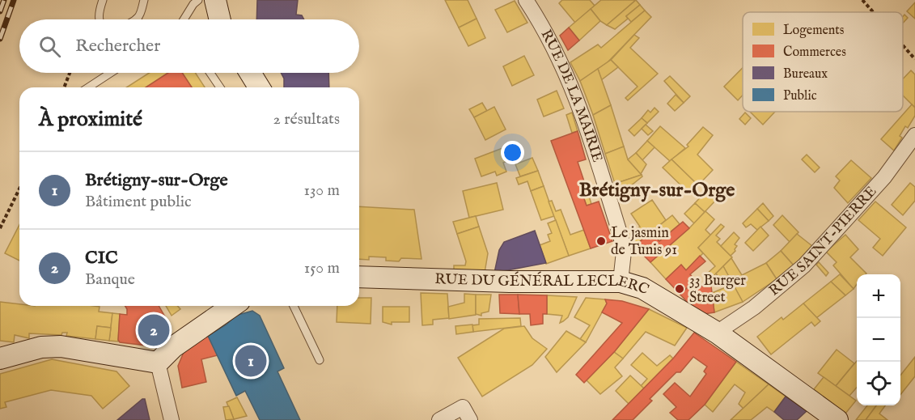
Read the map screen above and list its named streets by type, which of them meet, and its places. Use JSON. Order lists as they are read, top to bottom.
{
  "streets": {
    "street": ["RUE DE LA MAIRIE", "RUE SAINT-PIERRE", "RUE DU GÉNÉRAL LECLERC"]
  },
  "crossings": [
    ["RUE DE LA MAIRIE", "RUE DU GÉNÉRAL LECLERC"],
    ["RUE SAINT-PIERRE", "RUE DU GÉNÉRAL LECLERC"]
  ],
  "districts": ["Brétigny-sur-Orge"],
  "places": ["Le jasmin de Tunis 91", "33 Burger Street"],
  "legend": [
    "Logements",
    "Commerces",
    "Bureaux",
    "Public"
  ],
  "page": {
    "search": "Rechercher",
    "heading": ["À proximité", "2 résultats"],
    "list": [
      {
        "mark": "1",
        "name": "Brétigny-sur-Orge",
        "note": "Bâtiment public",
        "value": "130 m"
      },
      {
        "mark": "2",
        "name": "CIC",
        "note": "Banque",
        "value": "150 m"
      }
    ],
    "map_buttons": ["+", "−"],
    "pins": ["2", "1"]
  }
}
